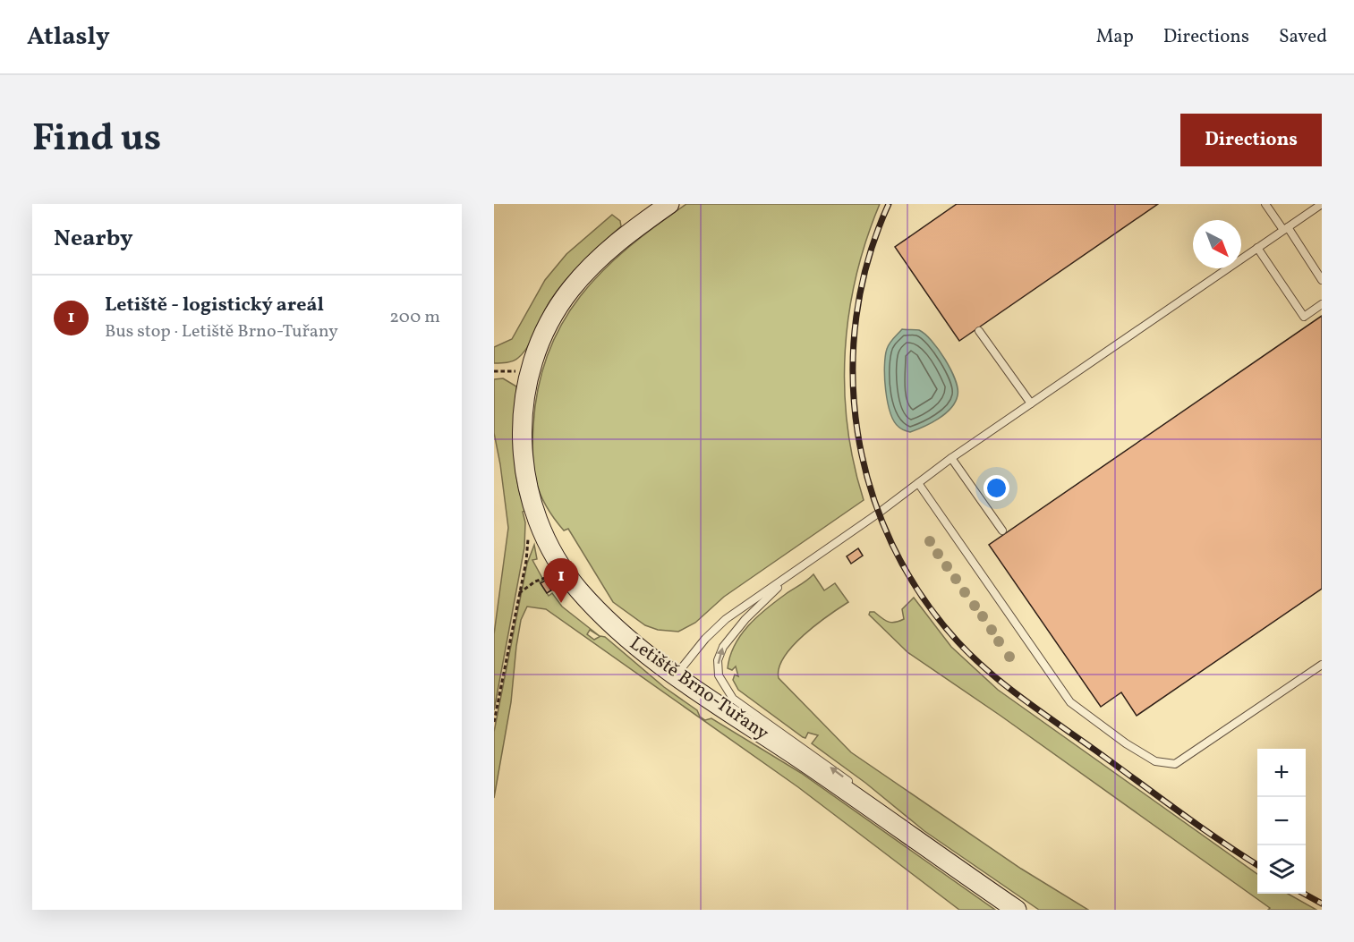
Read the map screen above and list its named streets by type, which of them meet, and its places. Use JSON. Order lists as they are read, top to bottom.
{
  "streets": {
    "street": ["Letiště Brno-Tuřany"]
  },
  "north": "bottom right",
  "page": {
    "header": "Atlasly",
    "nav": ["Map", "Directions", "Saved"],
    "title": "Find us",
    "buttons": "Directions",
    "heading": "Nearby",
    "list": [
      {
        "mark": "1",
        "name": "Letiště - logistický areál",
        "note": "Bus stop · Letiště Brno-Tuřany",
        "value": "200 m"
      }
    ],
    "pins": "1",
    "map_buttons": ["+", "−"]
  }
}
